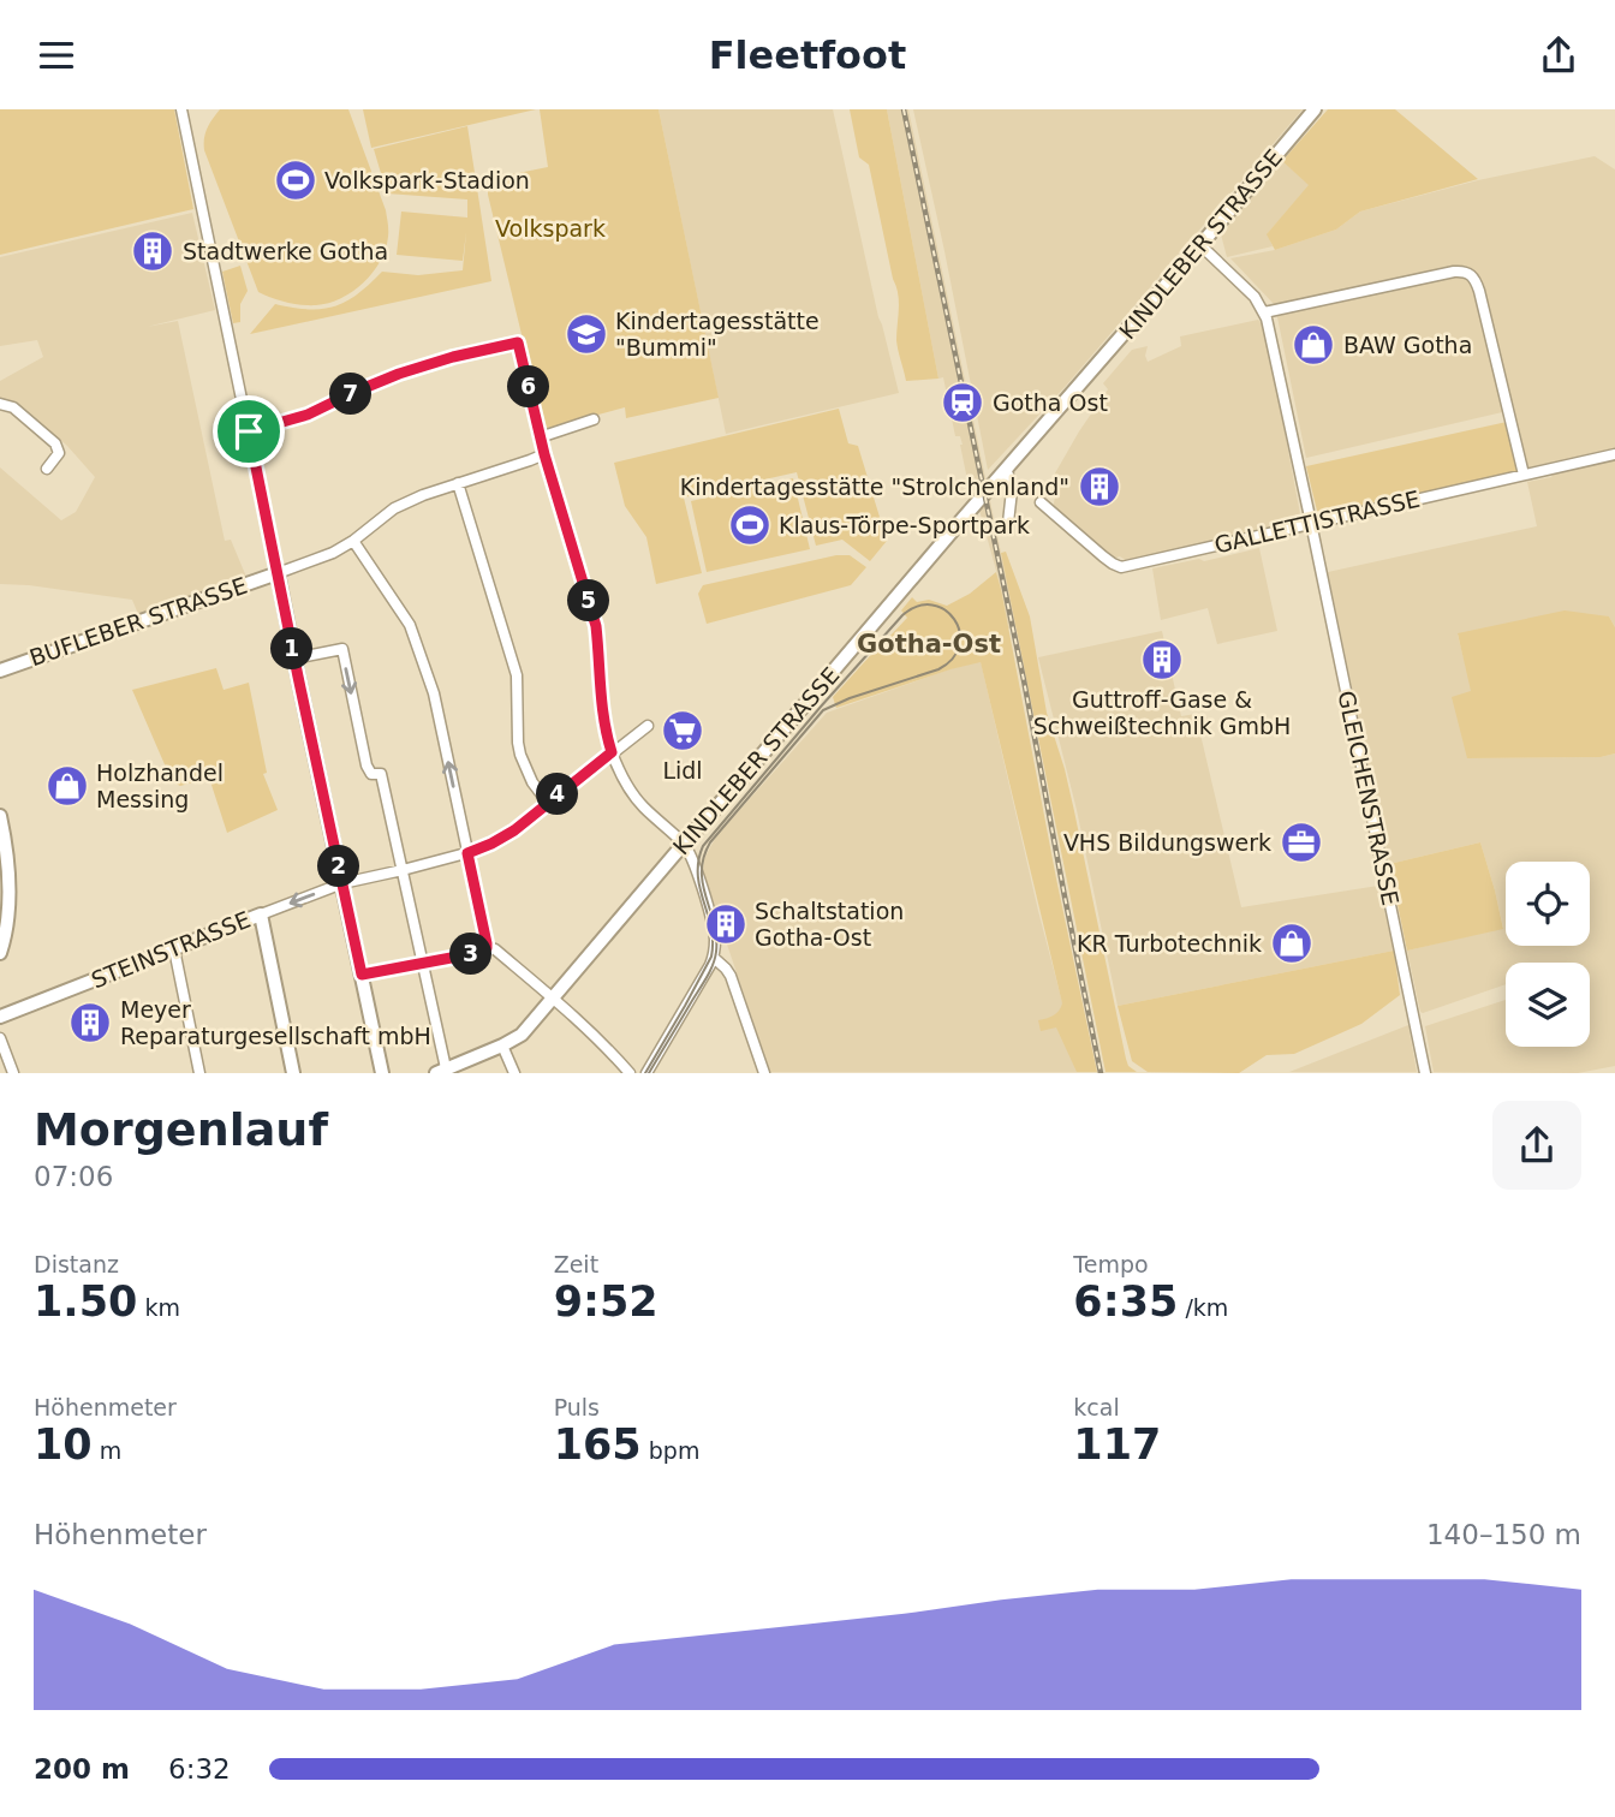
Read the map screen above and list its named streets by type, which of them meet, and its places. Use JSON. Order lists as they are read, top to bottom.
{
  "streets": {
    "main road": ["KINDLEBER STRASSE", "BUFLEBER STRASSE", "STEINSTRASSE"],
    "street": ["GALLETTISTRASSE", "GLEICHENSTRASSE"]
  },
  "crossings": [
    ["GALLETTISTRASSE", "GLEICHENSTRASSE"]
  ],
  "districts": ["Gotha-Ost"],
  "parks": ["Volkspark"],
  "places": {
    "sports": ["Volkspark-Stadion", "Klaus-Törpe-Sportpark"],
    "building": [
      "Stadtwerke Gotha",
      "Kindertagesstätte \"Strolchenland\"",
      "Guttroff-Gase & Schweißtechnik GmbH",
      "Schaltstation Gotha-Ost",
      "Meyer Reparaturgesellschaft mbH"
    ],
    "school or university": ["Kindertagesstätte \"Bummi\""],
    "shop": ["BAW Gotha", "Holzhandel Messing", "KR Turbotechnik"],
    "station": ["Gotha Ost"],
    "supermarket": ["Lidl"],
    "office": ["VHS Bildungswerk"]
  },
  "page": {
    "header": "Fleetfoot",
    "pins": [
      "6",
      "7",
      "5",
      "1",
      "4",
      "2",
      "3"
    ],
    "heading": ["Morgenlauf", "07:06"],
    "stats": [
      ["Distanz", "1.50 km"],
      ["Zeit", "9:52"],
      ["Tempo", "6:35 /km"],
      ["Höhenmeter", "10 m"],
      ["Puls", "165 bpm"],
      ["kcal", "117"]
    ],
    "chart": ["Höhenmeter", "140–150 m"],
    "list": [
      {
        "name": "200 m",
        "note": "6:32"
      }
    ]
  }
}
